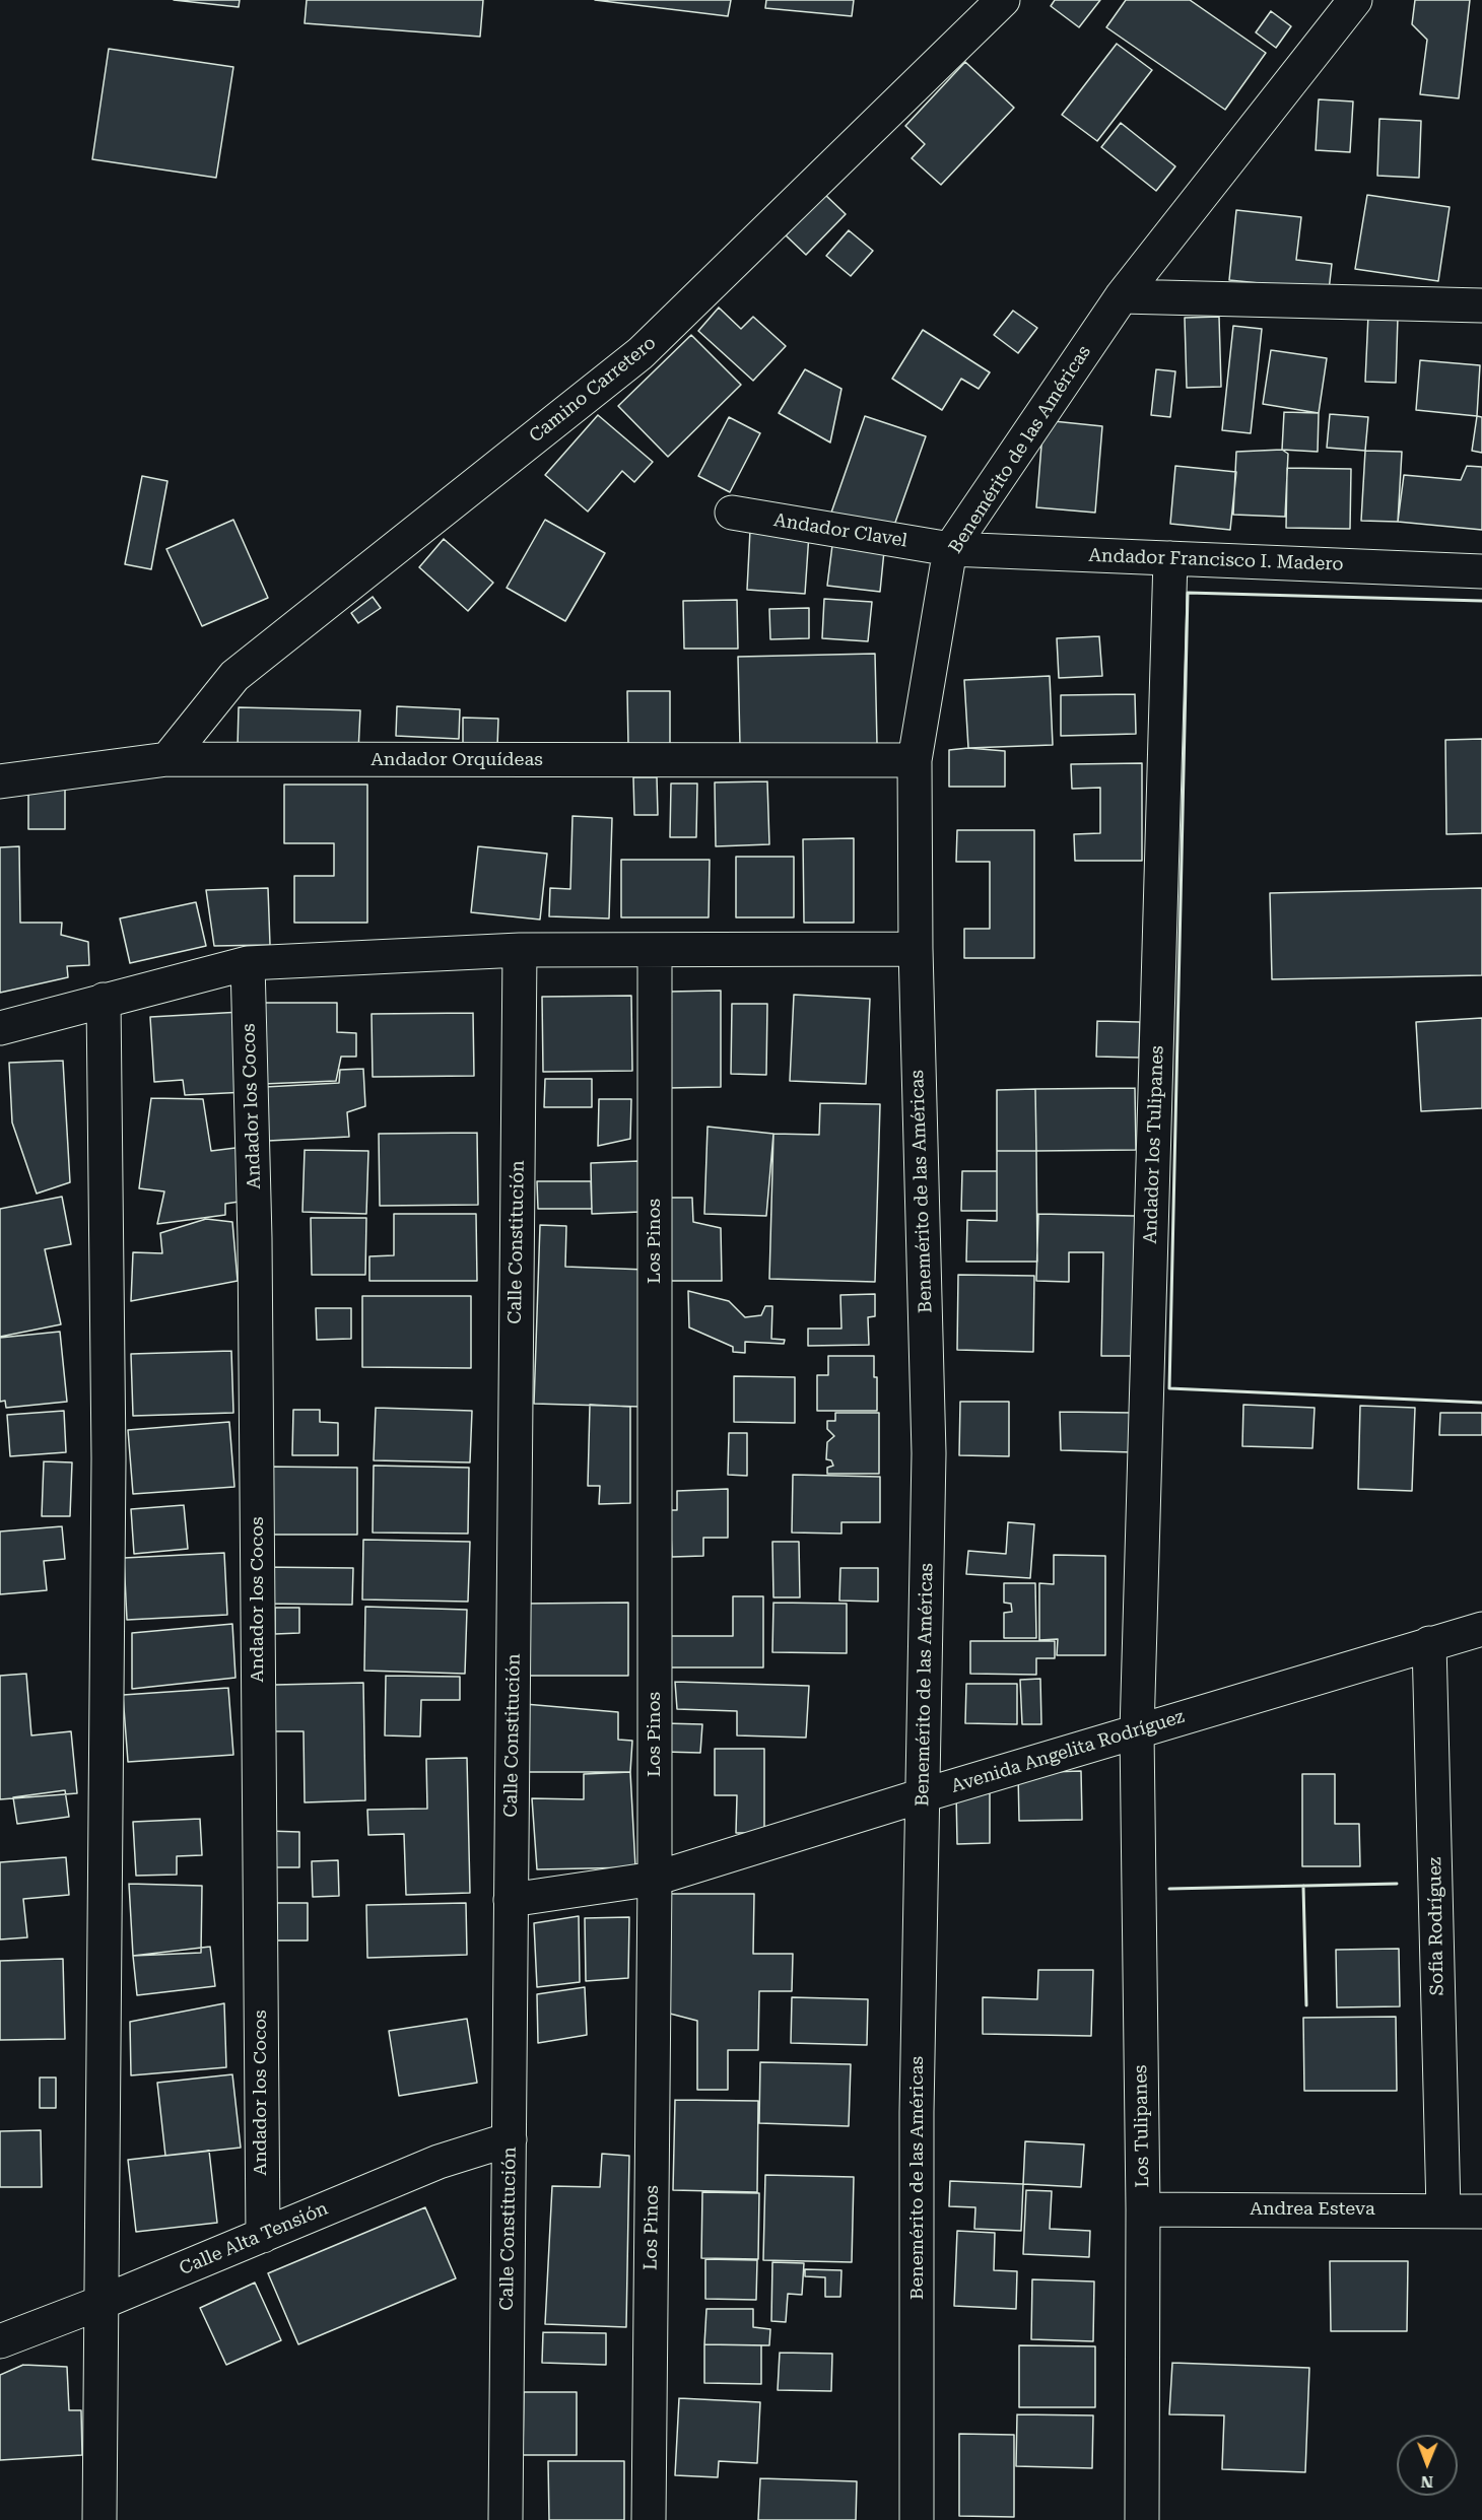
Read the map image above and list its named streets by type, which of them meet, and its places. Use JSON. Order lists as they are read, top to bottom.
{
  "streets": {
    "street": [
      "Camino Carretero",
      "Benemérito de las Américas",
      "Andador Clavel",
      "Andador Francisco I. Madero",
      "Andador Orquídeas",
      "Andador los Cocos",
      "Andador los Tulipanes",
      "Los Pinos",
      "Calle Constitución",
      "Avenida Angelita Rodríguez",
      "Sofia Rodríguez",
      "Los Tulipanes",
      "Andrea Esteva",
      "Calle Alta Tensión"
    ]
  },
  "crossings": [
    ["Camino Carretero", "Andador Orquídeas"],
    ["Benemérito de las Américas", "Andador Clavel"],
    ["Benemérito de las Américas", "Andador Francisco I. Madero"],
    ["Benemérito de las Américas", "Andador Orquídeas"],
    ["Benemérito de las Américas", "Avenida Angelita Rodríguez"],
    ["Andador Clavel", "Andador Francisco I. Madero"],
    ["Andador Francisco I. Madero", "Andador los Tulipanes"],
    ["Andador los Cocos", "Calle Alta Tensión"],
    ["Andador los Tulipanes", "Avenida Angelita Rodríguez"],
    ["Andador los Tulipanes", "Los Tulipanes"],
    ["Los Pinos", "Avenida Angelita Rodríguez"],
    ["Calle Constitución", "Avenida Angelita Rodríguez"],
    ["Calle Constitución", "Calle Alta Tensión"],
    ["Avenida Angelita Rodríguez", "Sofia Rodríguez"],
    ["Avenida Angelita Rodríguez", "Los Tulipanes"],
    ["Sofia Rodríguez", "Andrea Esteva"],
    ["Los Tulipanes", "Andrea Esteva"]
  ],
  "north": "bottom"
}
